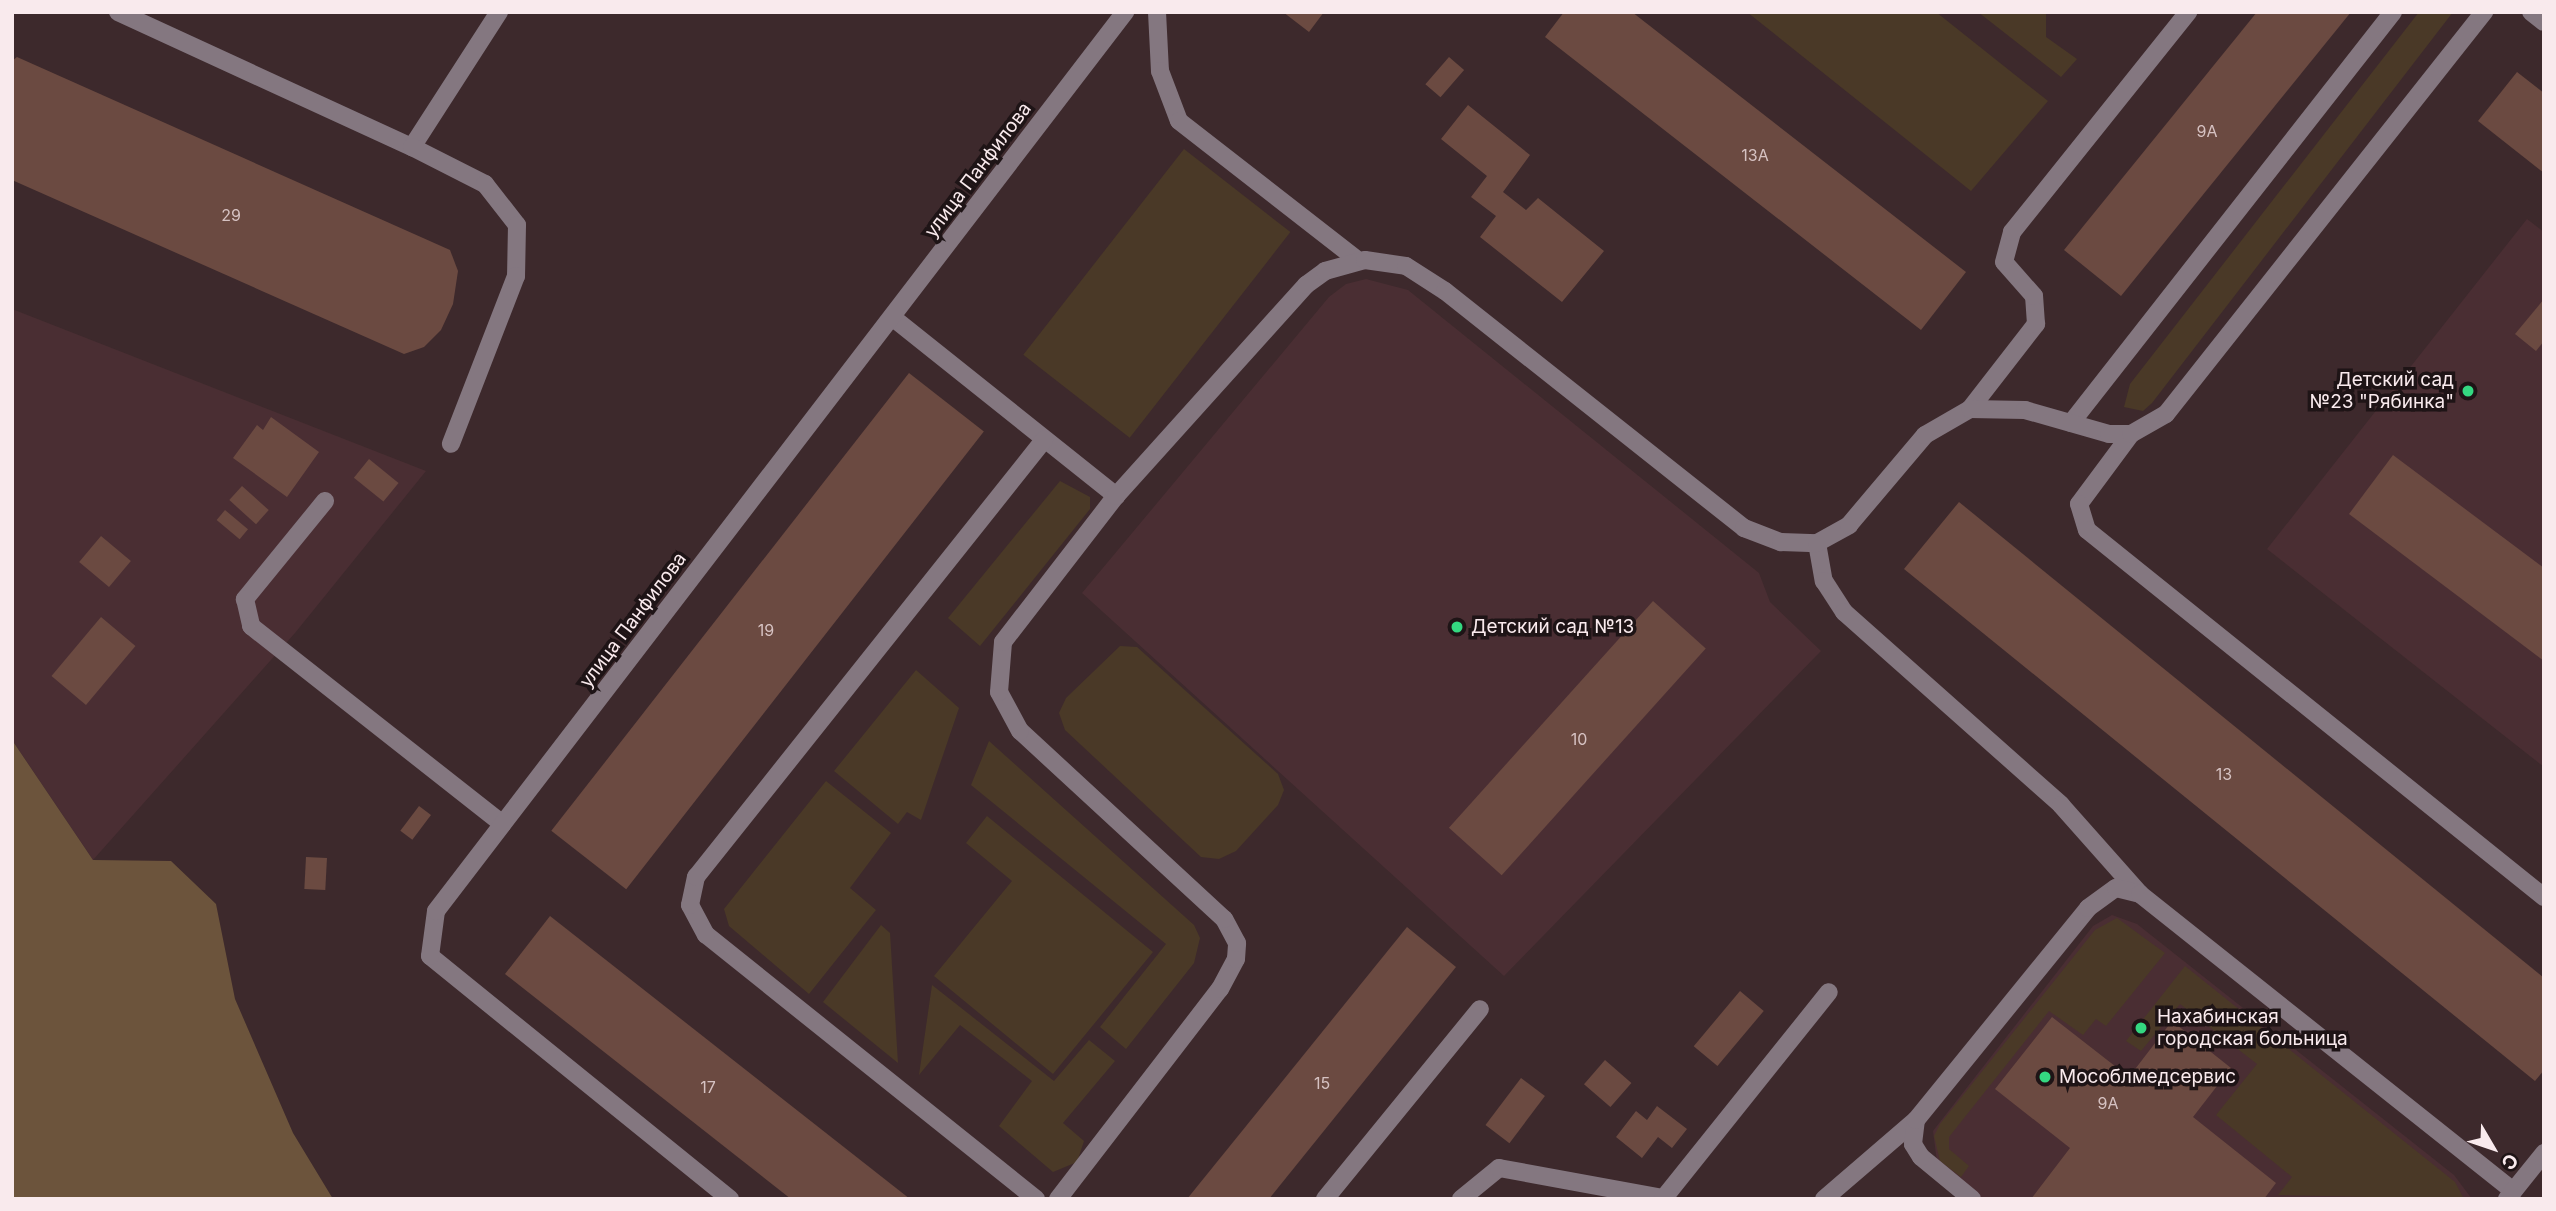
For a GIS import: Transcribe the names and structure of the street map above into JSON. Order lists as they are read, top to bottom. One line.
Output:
{"streets":{"street":["улица Панфилова"]},"places":["Детский сад №23 \"Рябинка\"","Детский сад №13","Нахабинская городская больница","Мособлмедсервис"],"house_numbers":["9А","13А","29","19","10","13","15","17","9А"],"north":"bottom right"}
